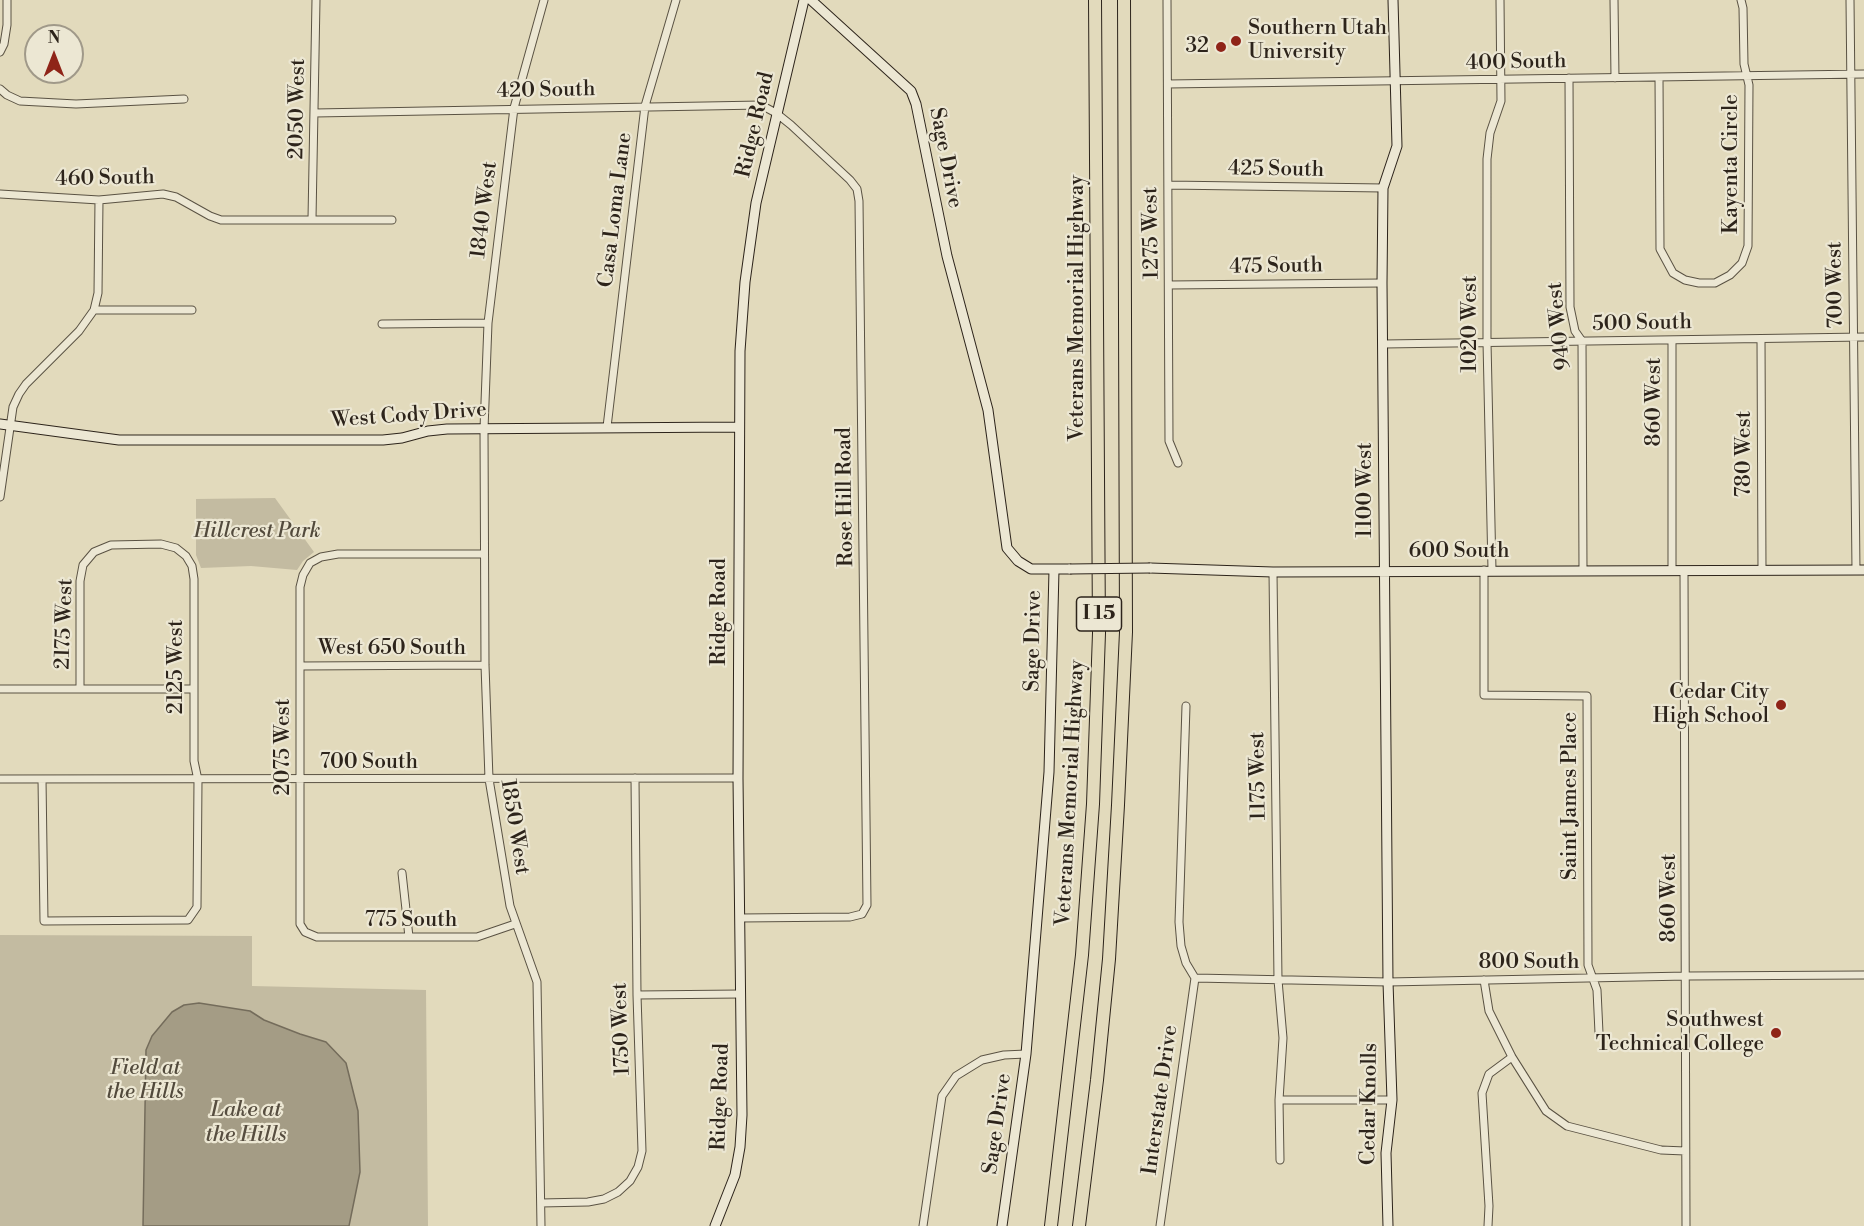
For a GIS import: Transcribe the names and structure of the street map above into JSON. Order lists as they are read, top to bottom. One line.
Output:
{"streets":{"highway":["Veterans Memorial Highway","I 15"],"street":["400 South","420 South","2050 West","Ridge Road","Sage Drive","Kayenta Circle","425 South","460 South","1840 West","Casa Loma Lane","1275 West","475 South","700 West","1020 West","500 South","940 West","860 West","West Cody Drive","780 West","1100 West","Rose Hill Road","600 South","2175 West","West 650 South","2125 West","2075 West","700 South","1175 West","Saint James Place","1850 West","775 South","800 South","1750 West","Interstate Drive","Cedar Knolls"]},"crossings":[["400 South","Kayenta Circle"],["400 South","1275 West"],["400 South","700 West"],["400 South","1020 West"],["400 South","940 West"],["400 South","1100 West"],["420 South","2050 West"],["420 South","Ridge Road"],["420 South","1840 West"],["420 South","Casa Loma Lane"],["420 South","Rose Hill Road"],["2050 West","460 South"],["Ridge Road","West Cody Drive"],["Ridge Road","Rose Hill Road"],["Ridge Road","700 South"],["Sage Drive","600 South"],["425 South","1275 West"],["425 South","1100 West"],["1840 West","West Cody Drive"],["1840 West","1850 West"],["Casa Loma Lane","West Cody Drive"],["1275 West","475 South"],["475 South","1100 West"],["700 West","500 South"],["700 West","600 South"],["1020 West","500 South"],["1020 West","600 South"],["1020 West","Saint James Place"],["500 South","940 West"],["500 South","860 West"],["500 South","780 West"],["500 South","1100 West"],["940 West","600 South"],["860 West","600 South"],["860 West","800 South"],["West Cody Drive","1850 West"],["780 West","600 South"],["1100 West","600 South"],["1100 West","800 South"],["1100 West","Cedar Knolls"],["600 South","1175 West"],["600 South","Saint James Place"],["2175 West","2125 West"],["West 650 South","2075 West"],["West 650 South","1850 West"],["2125 West","700 South"],["2075 West","700 South"],["2075 West","1850 West"],["2075 West","775 South"],["700 South","1850 West"],["700 South","1750 West"],["1175 West","800 South"],["Saint James Place","800 South"],["1850 West","775 South"],["1850 West","1750 West"],["800 South","Interstate Drive"],["800 South","Cedar Knolls"]],"water":["Lake at the Hills"],"parks":["Hillcrest Park","Field at the Hills"],"places":["Southern Utah University","32","Cedar City High School","Southwest Technical College"],"north":"top"}
